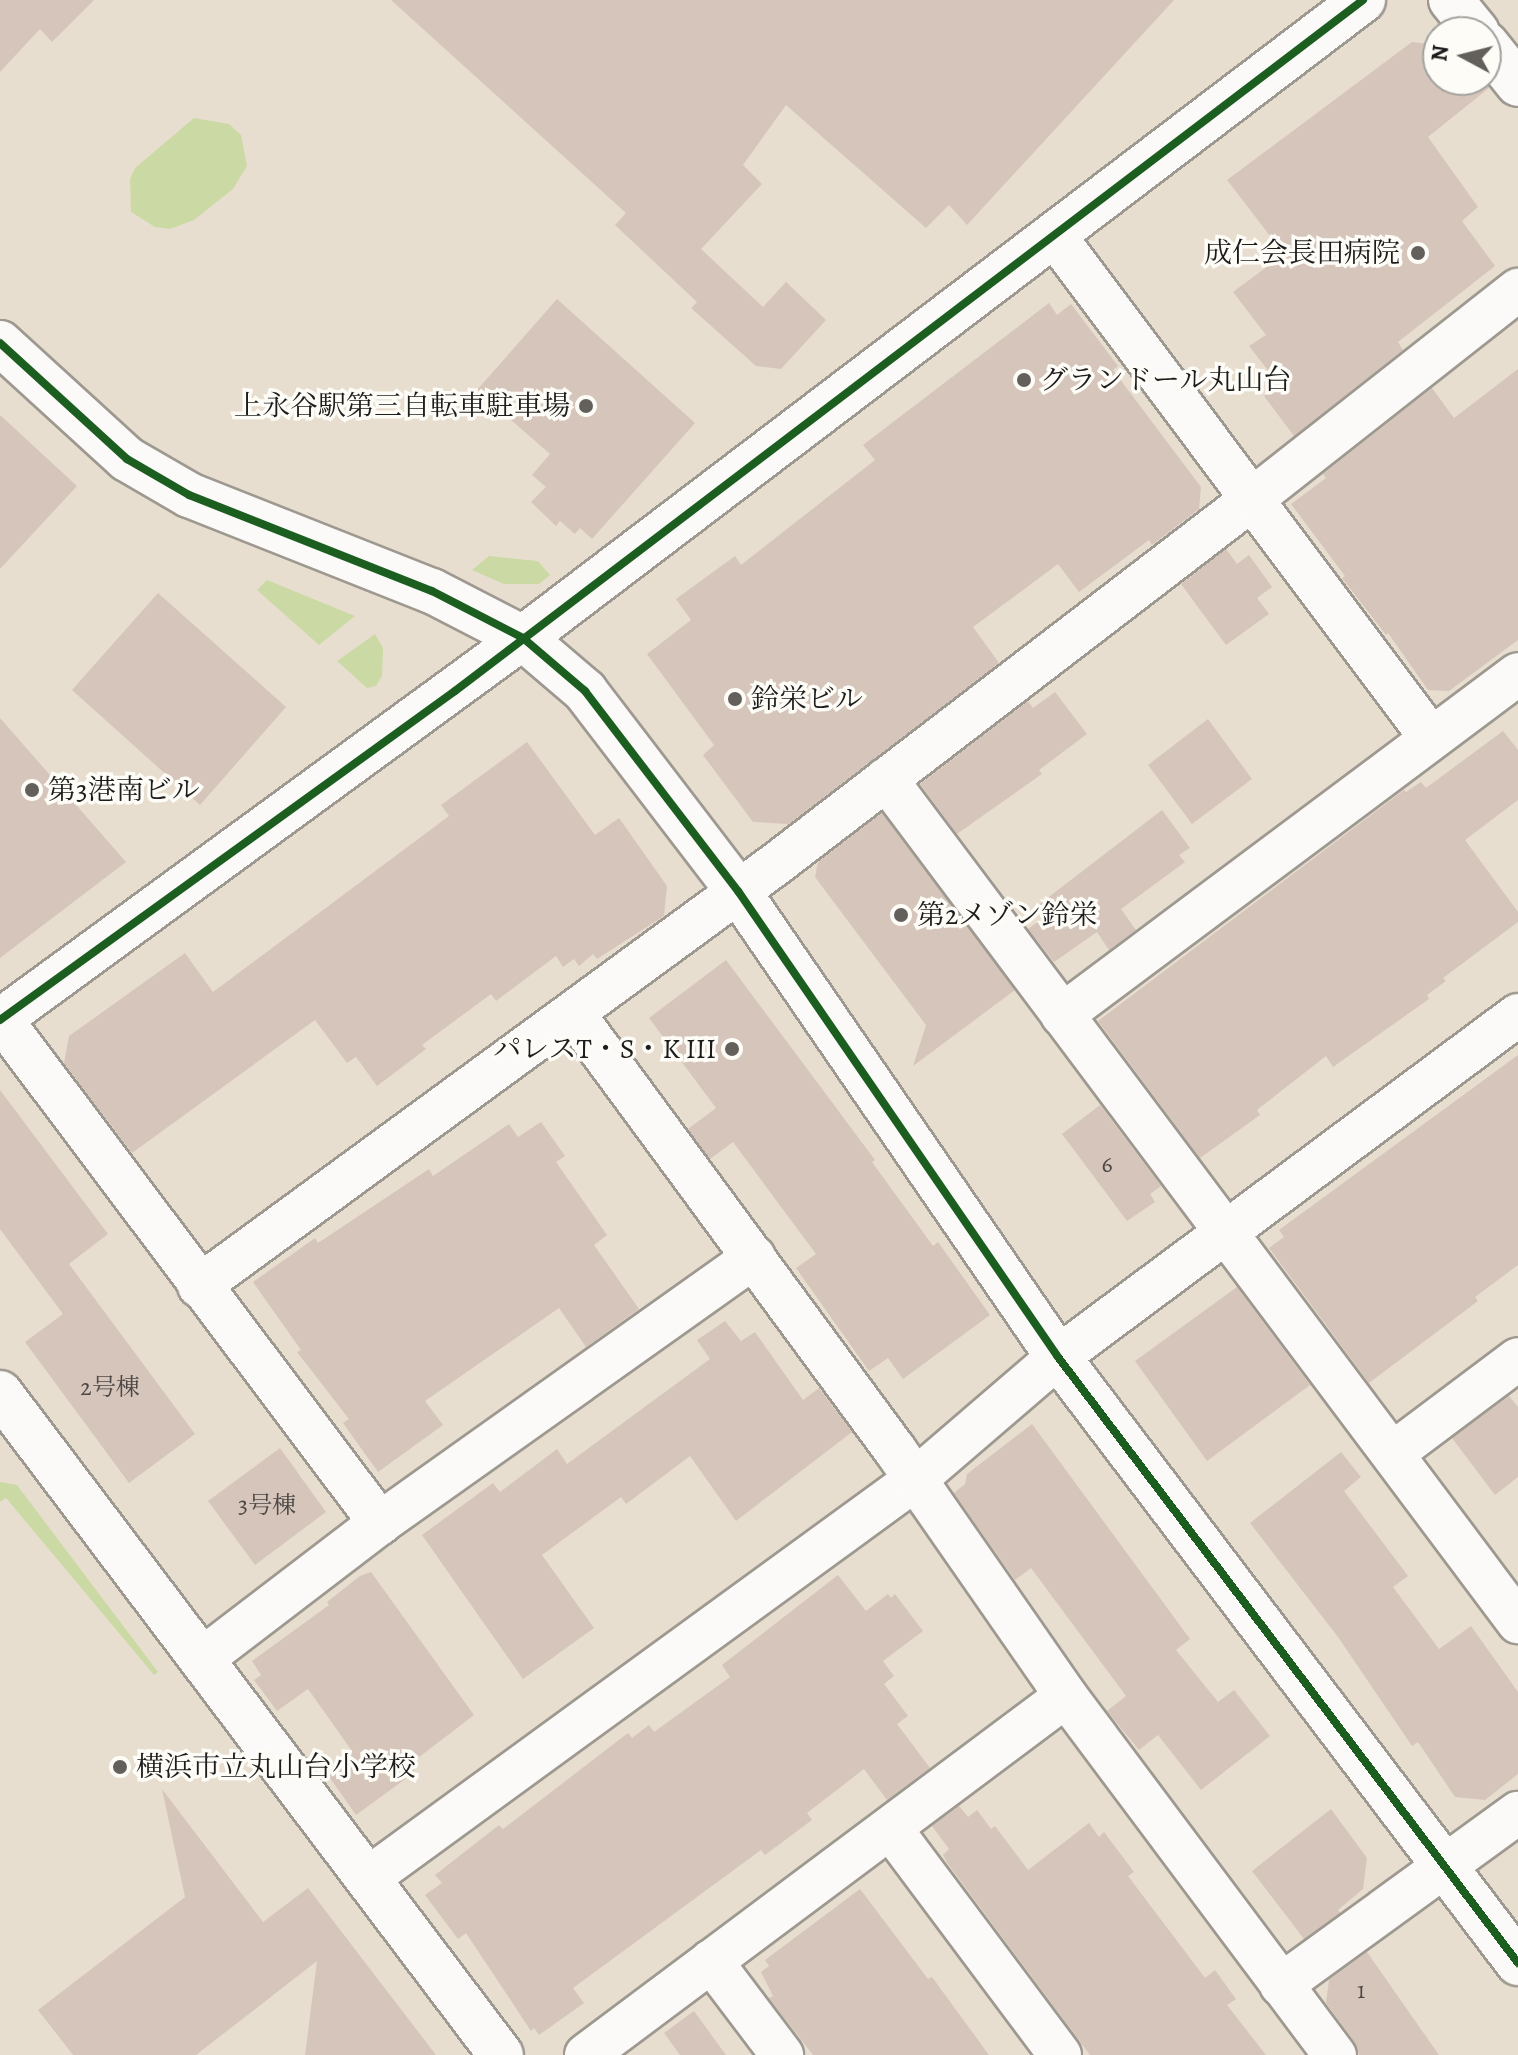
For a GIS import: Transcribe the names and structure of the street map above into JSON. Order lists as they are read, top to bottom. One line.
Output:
{"places":["成仁会長田病院","グランドール丸山台","上永谷駅第三自転車駐車場","鈴栄ビル","第3港南ビル","第2メゾン鈴栄","パレスT・S・K III","横浜市立丸山台小学校"],"house_numbers":["6","2号棟","3号棟","1"],"north":"left"}
